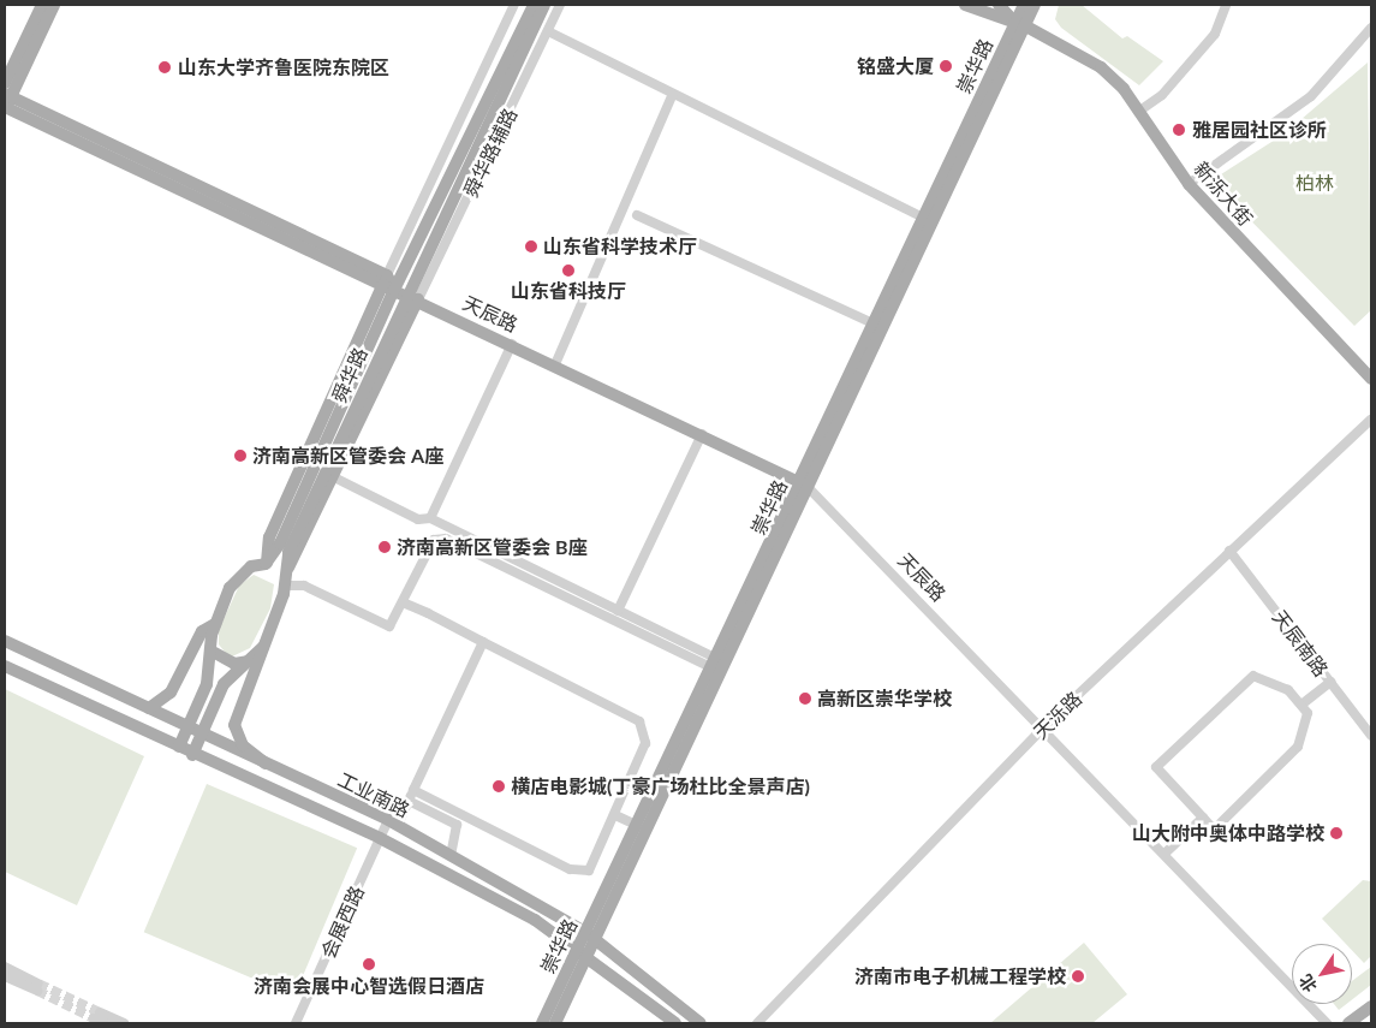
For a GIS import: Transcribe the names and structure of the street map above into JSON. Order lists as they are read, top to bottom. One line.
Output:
{"streets":{"main road":["崇华路","新泺大街","天辰路","舜华路","工业南路"],"street":["舜华路辅路","天辰南路","天泺路","会展西路"]},"crossings":[["崇华路","新泺大街"],["崇华路","天辰路"],["崇华路","工业南路"],["舜华路辅路","天辰路"],["舜华路辅路","舜华路"],["天辰路","舜华路"],["天辰路","天泺路"],["舜华路","工业南路"],["天辰南路","天泺路"],["工业南路","会展西路"]],"parks":["柏林"],"places":["铭盛大厦","山东大学齐鲁医院东院区","雅居园社区诊所","山东省科学技术厅","山东省科技厅","济南高新区管委会 A座","济南高新区管委会 B座","高新区崇华学校","横店电影城(丁豪广场杜比全景声店)","山大附中奥体中路学校","济南会展中心智选假日酒店","济南市电子机械工程学校"],"north":"bottom left"}
